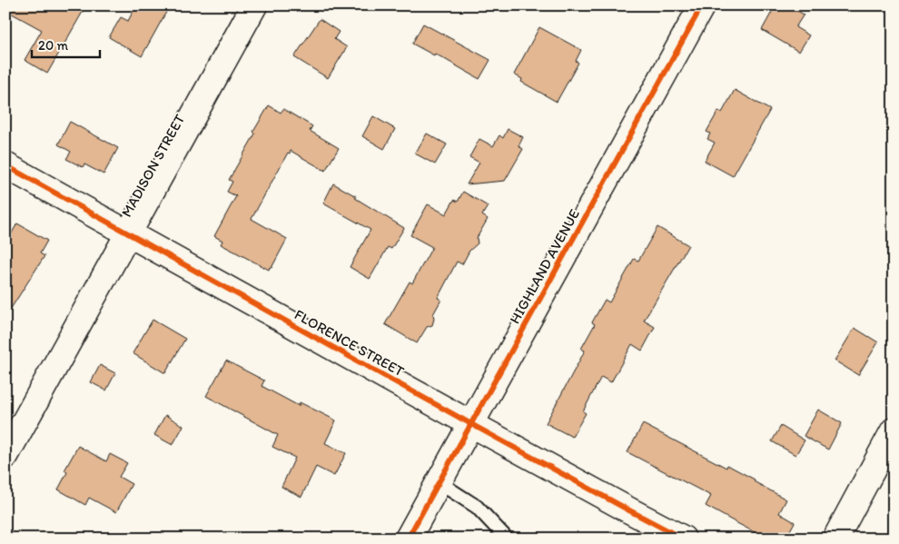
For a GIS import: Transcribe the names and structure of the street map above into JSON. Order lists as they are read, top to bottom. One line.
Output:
{"streets":{"street":["MADISON STREET","HIGHLAND AVENUE","FLORENCE STREET"]},"crossings":[["MADISON STREET","FLORENCE STREET"],["HIGHLAND AVENUE","FLORENCE STREET"]],"scale_bar":"20 m"}
